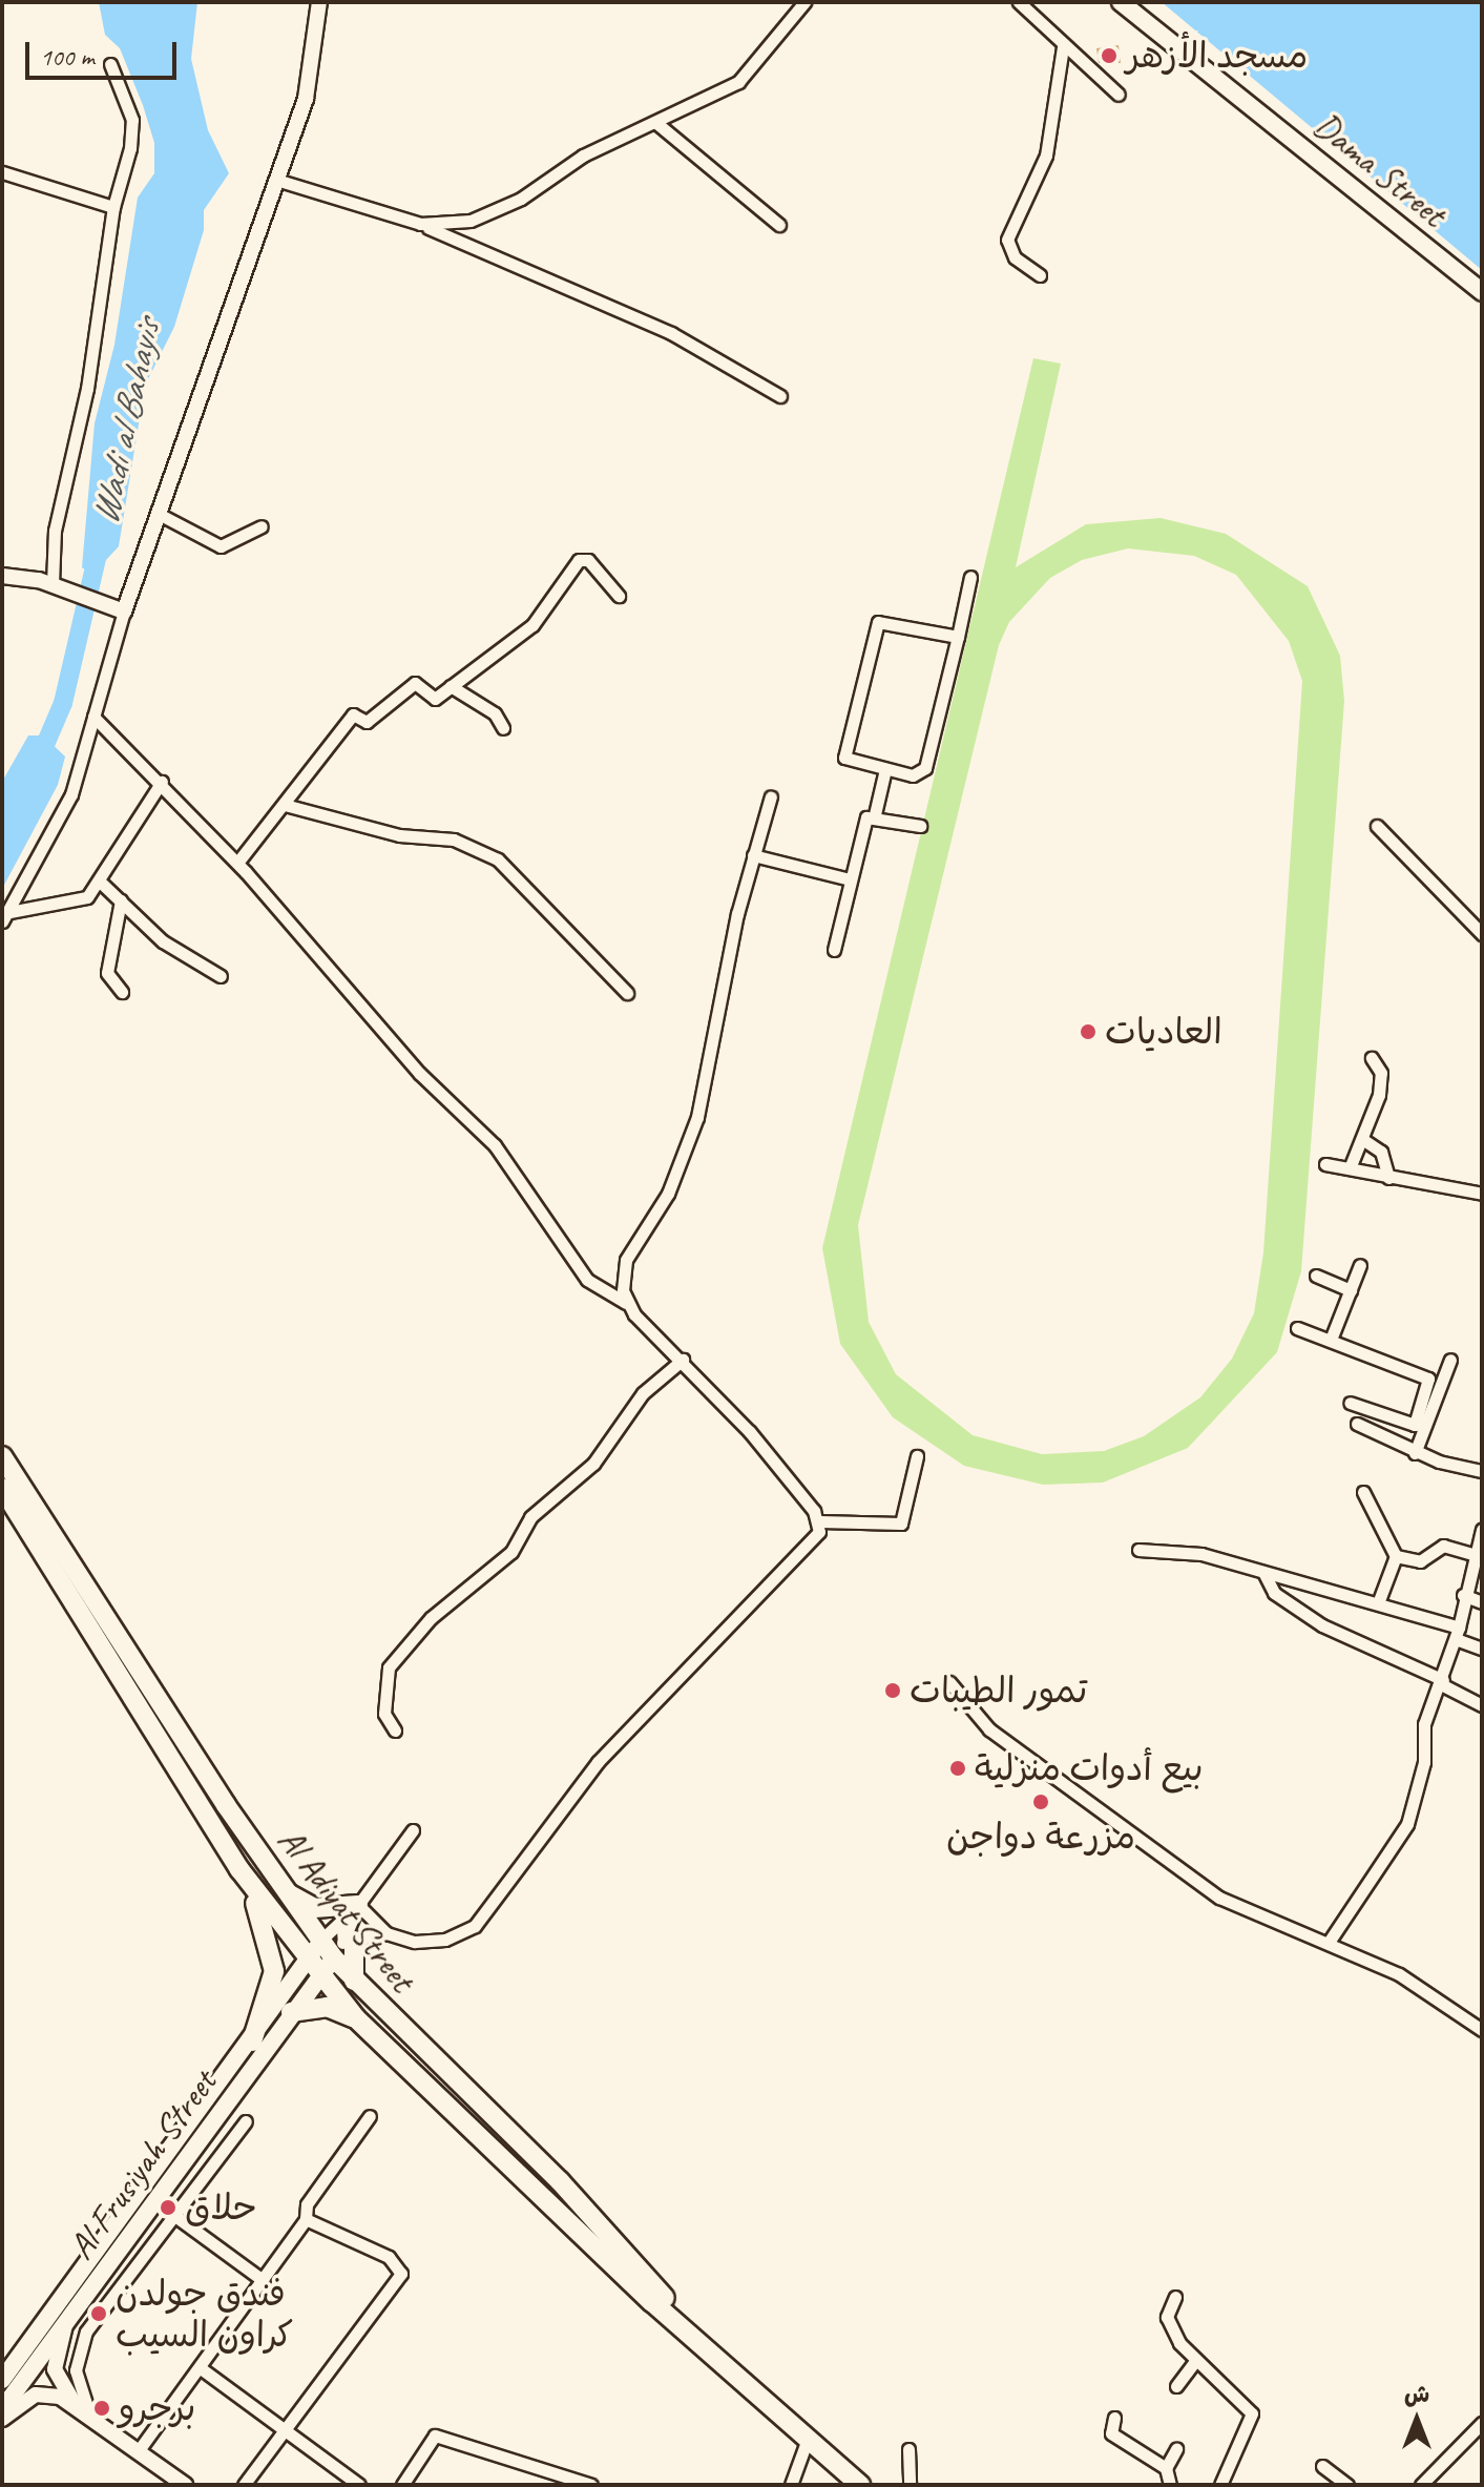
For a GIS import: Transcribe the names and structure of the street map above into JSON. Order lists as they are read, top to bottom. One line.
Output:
{"streets":{"main road":["Dama Street","Al Adiyat Street","Al Frusiyah Street"]},"crossings":[["Al Adiyat Street","Al Frusiyah Street"]],"water":["Wadi al Bahayis"],"places":["مسجد الأزهر","العاديات","تمور الطيبات","بيع أدوات منزلية","مزرعة دواجن","حلاق","فندق جولدن كراون السيب","برجرو"],"scale_bar":"100 m","north":"top"}
